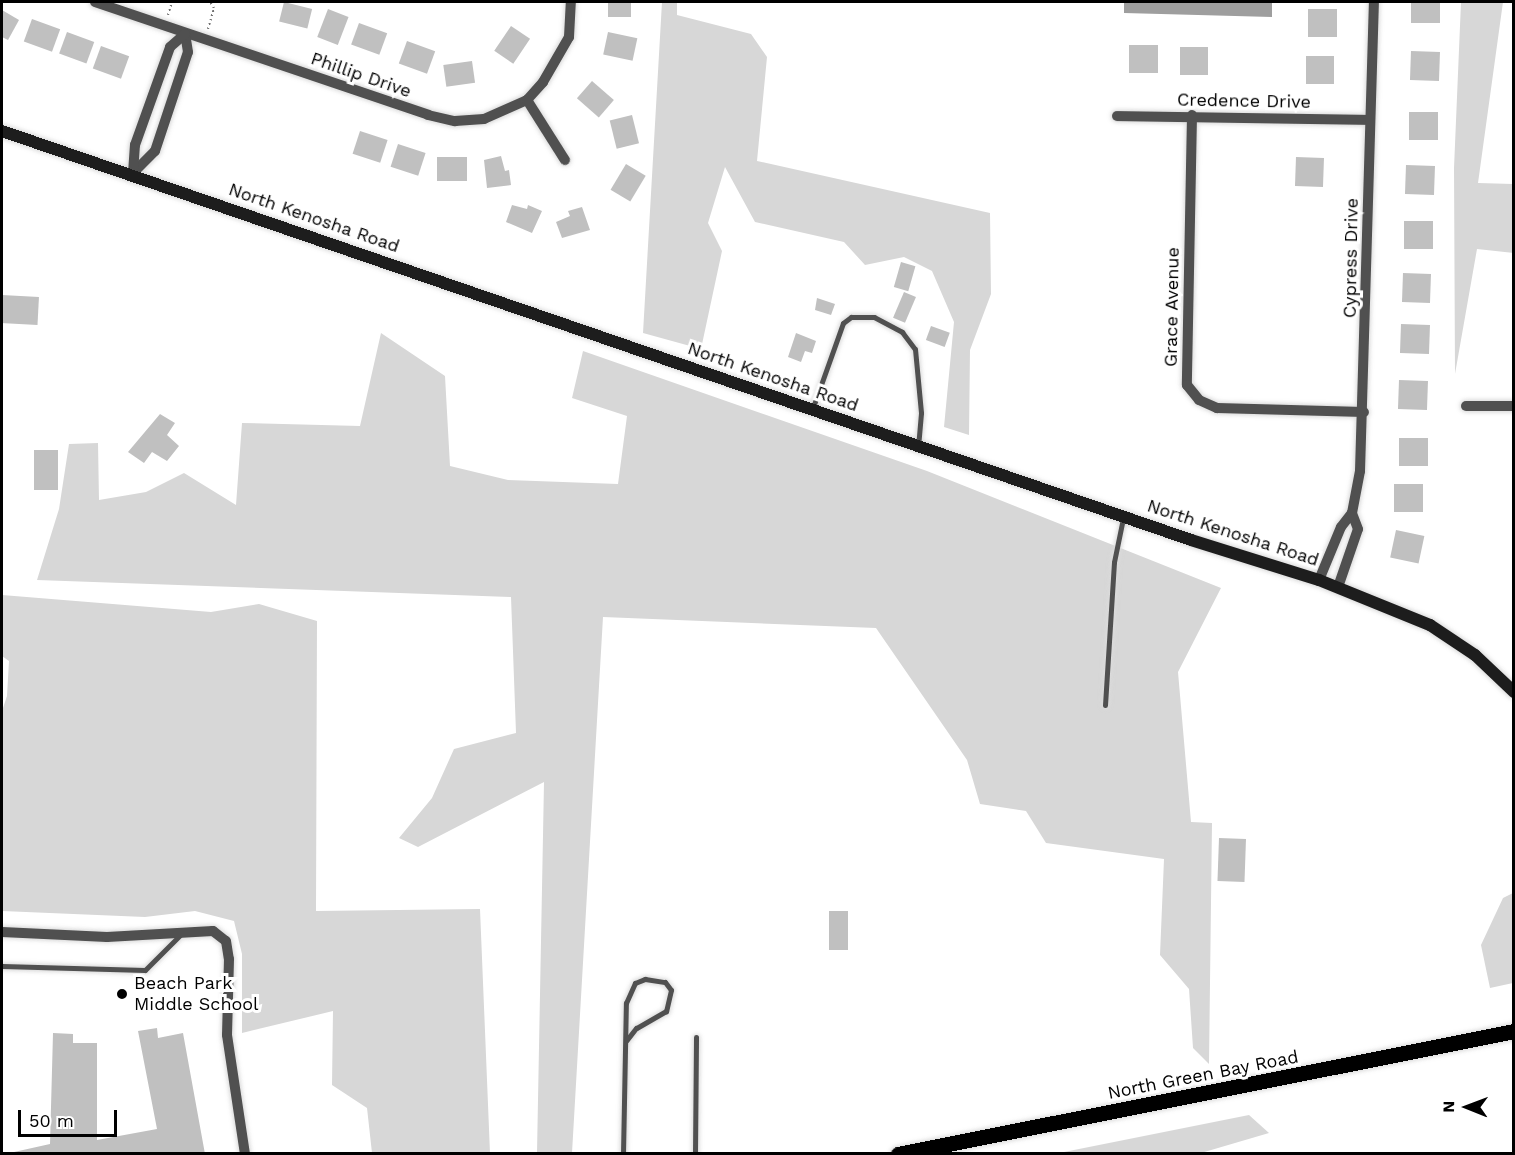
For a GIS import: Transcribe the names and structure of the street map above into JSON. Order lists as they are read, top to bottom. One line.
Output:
{"streets":{"main road":["North Green Bay Road"],"street":["Phillip Drive","Credence Drive","North Kenosha Road","Cypress Drive","Grace Avenue"]},"crossings":[["Credence Drive","Cypress Drive"],["Credence Drive","Grace Avenue"],["North Kenosha Road","Cypress Drive"],["Cypress Drive","Grace Avenue"]],"places":["Beach Park Middle School"],"scale_bar":"50 m","north":"left"}
